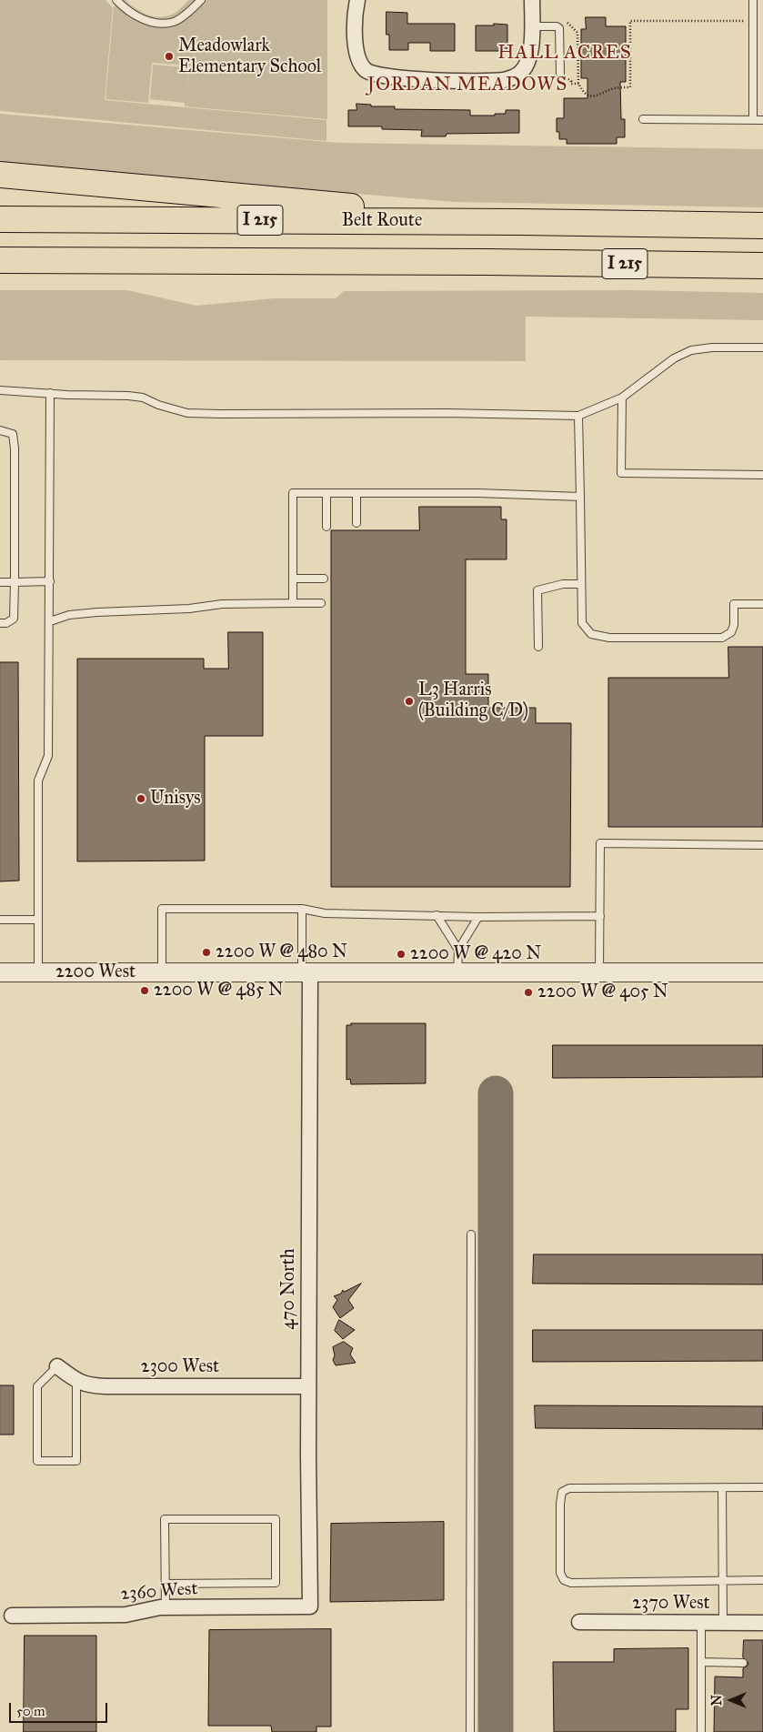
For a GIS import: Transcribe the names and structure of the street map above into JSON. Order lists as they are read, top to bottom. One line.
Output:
{"streets":{"highway":["I 215","Belt Route"],"street":["2200 West","470 North","2300 West","2360 West","2370 West"]},"crossings":[["2200 West","470 North"],["470 North","2300 West"],["470 North","2360 West"]],"districts":["HALL ACRES","JORDAN MEADOWS"],"places":["Meadowlark Elementary School","L3 Harris (Building C/D)","Unisys","2200 W @ 480 N","2200 W @ 420 N","2200 W @ 485 N","2200 W @ 405 N"],"scale_bar":"50 m","north":"left"}
